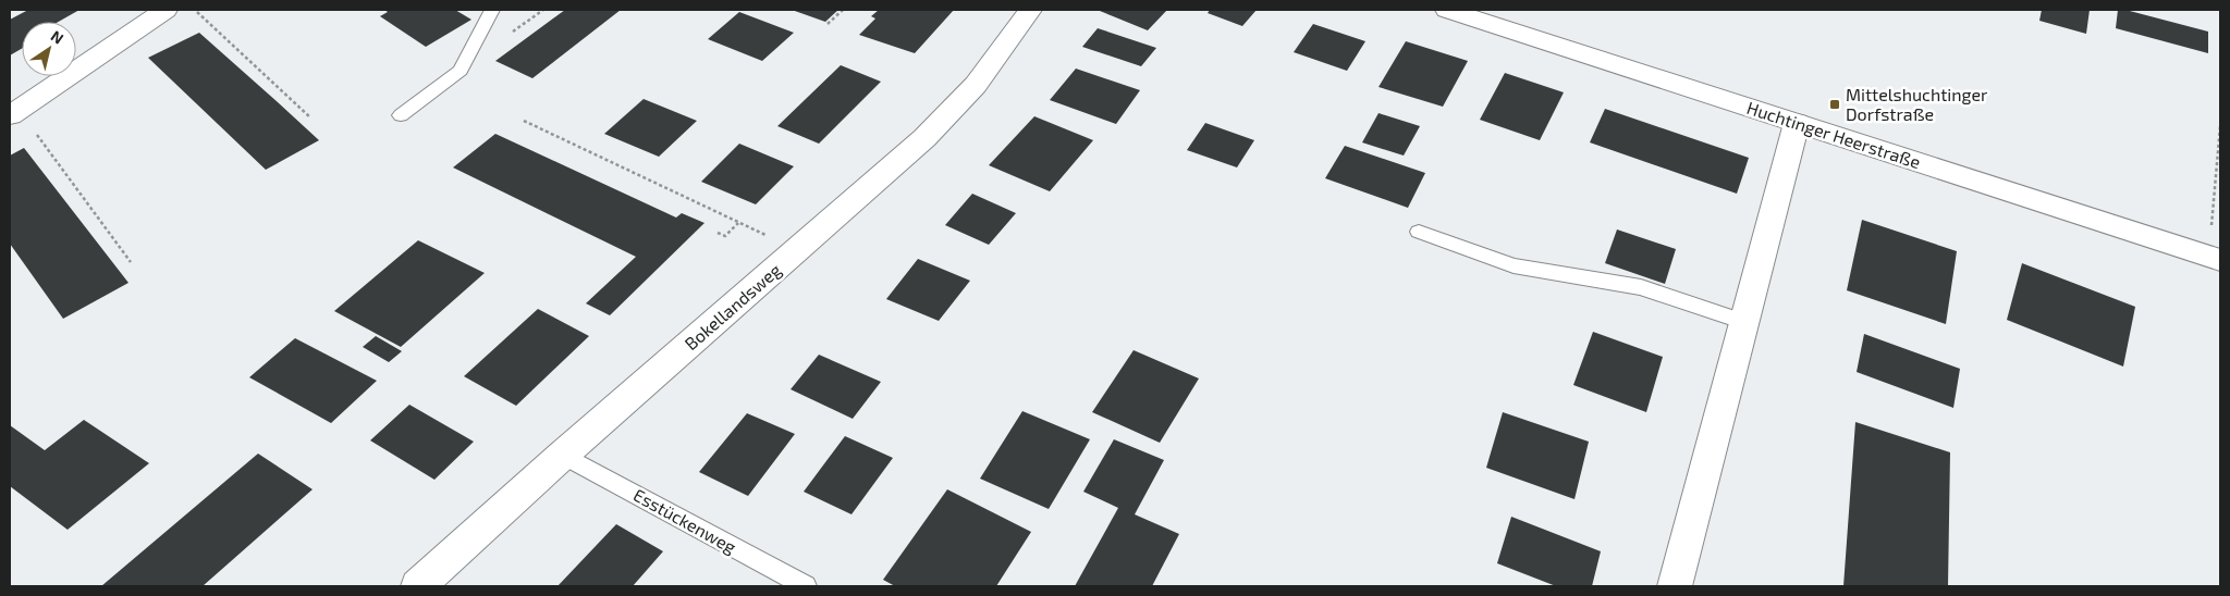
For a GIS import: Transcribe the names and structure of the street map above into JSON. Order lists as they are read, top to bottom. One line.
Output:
{"streets":{"street":["Huchtinger Heerstraße","Bokellandsweg"],"lane":["Esstückenweg"]},"crossings":[["Bokellandsweg","Esstückenweg"]],"places":{"transit":["Mittelshuchtinger Dorfstraße"]},"north":"top right"}
